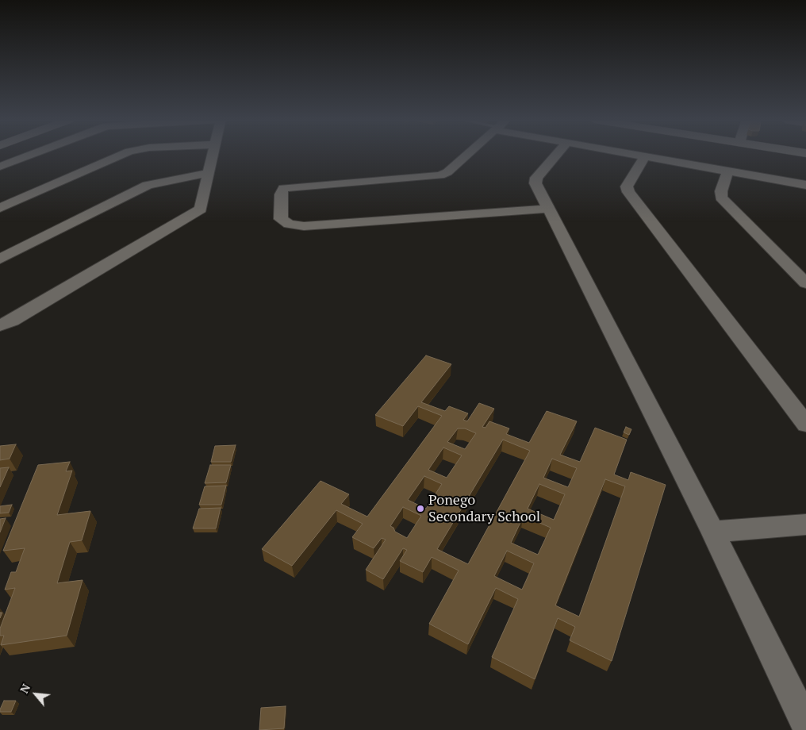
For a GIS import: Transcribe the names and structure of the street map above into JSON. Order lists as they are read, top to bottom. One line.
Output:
{"places":["Ponego Secondary School"],"north":"top left"}
